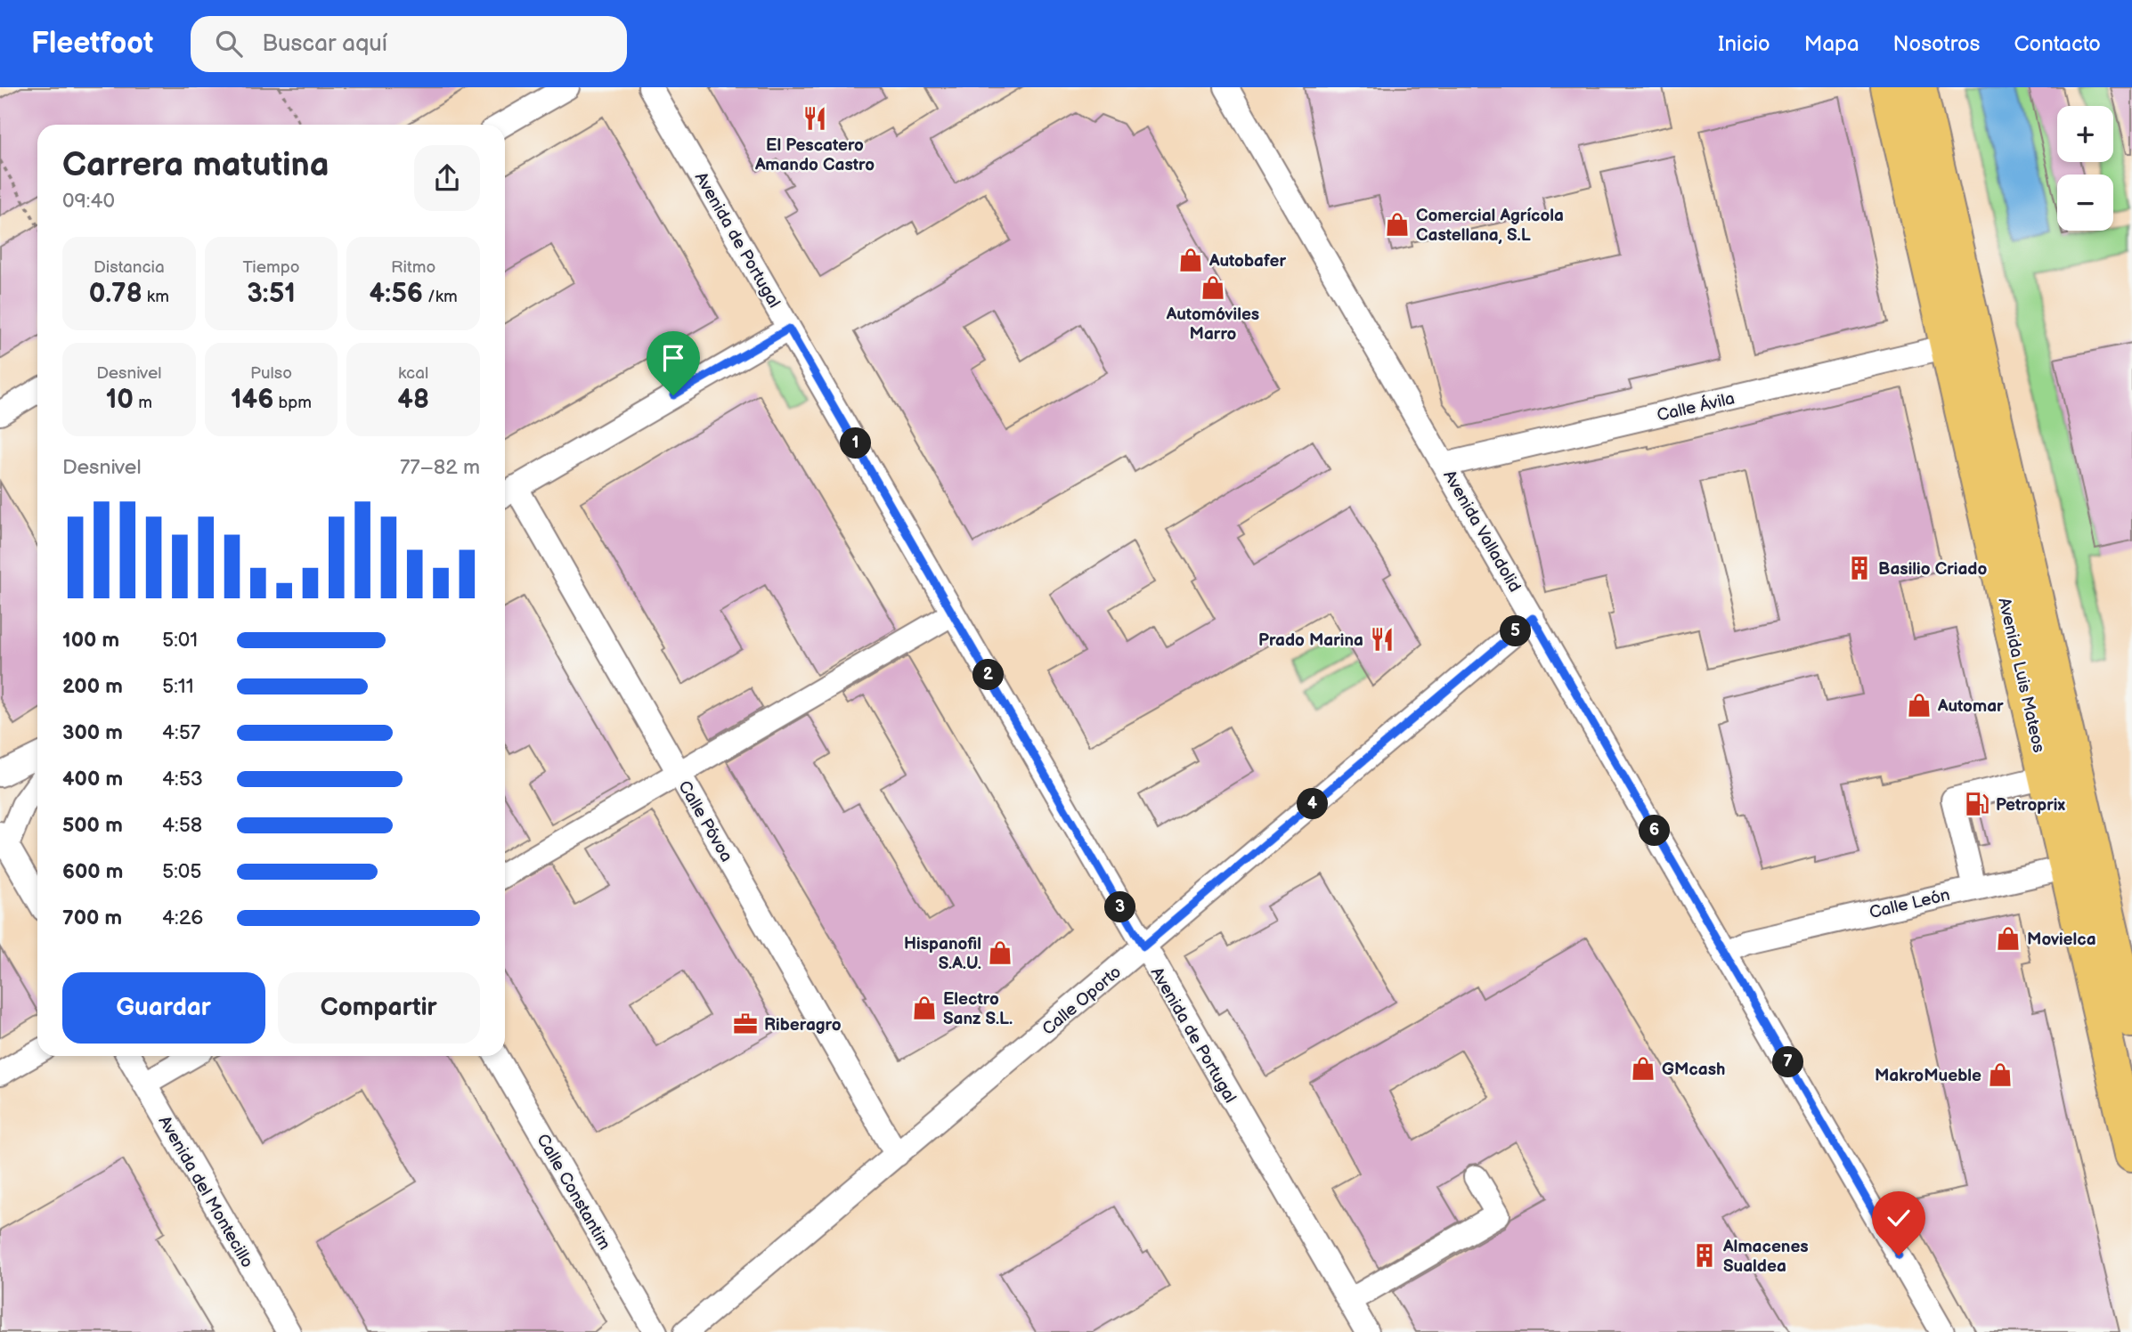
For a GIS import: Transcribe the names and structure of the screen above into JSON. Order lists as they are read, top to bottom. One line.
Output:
{"streets":{"highway":["Avenida Luis Mateos"],"street":["Avenida de Portugal","Calle Ávila","Avenida Valladolid","Calle Póvoa","Calle León","Calle Oporto","Avenida del Montecillo","Calle Constantim"]},"crossings":[["Avenida de Portugal","Calle Oporto"],["Calle Ávila","Avenida Valladolid"],["Calle Ávila","Avenida Luis Mateos"],["Avenida Valladolid","Calle León"],["Avenida Valladolid","Calle Oporto"],["Avenida Luis Mateos","Calle León"],["Calle Póvoa","Calle Oporto"]],"places":{"restaurant":["El Pescatero Amando Castro","Prado Marina"],"shop":["Comercial Agrícola Castellana, S.L","Autobafer","Automóviles Marro","Automar","Movielca","Hispanofil S.A.U.","Electro Sanz S.L.","GMcash","MakroMueble"],"building":["Basilio Criado","Almacenes Sualdea"],"fuel station":["Petroprix"],"office":["Riberagro"]},"page":{"header":"Fleetfoot","search":"Buscar aquí","nav":["Inicio","Mapa","Nosotros","Contacto"],"map_buttons":["+","−"],"heading":["Carrera matutina","09:40"],"stats":[["Distancia","0.78 km"],["Tiempo","3:51"],["Ritmo","4:56 /km"],["Desnivel","10 m"],["Pulso","146 bpm"],["kcal","48"]],"pins":["1","5","2","4","6","3","7"],"chart":["Desnivel","77–82 m"],"list":[{"name":"100 m","note":"5:01"},{"name":"200 m","note":"5:11"},{"name":"300 m","note":"4:57"},{"name":"400 m","note":"4:53"},{"name":"500 m","note":"4:58"},{"name":"600 m","note":"5:05"},{"name":"700 m","note":"4:26"}],"buttons":["Guardar","Compartir"]}}
